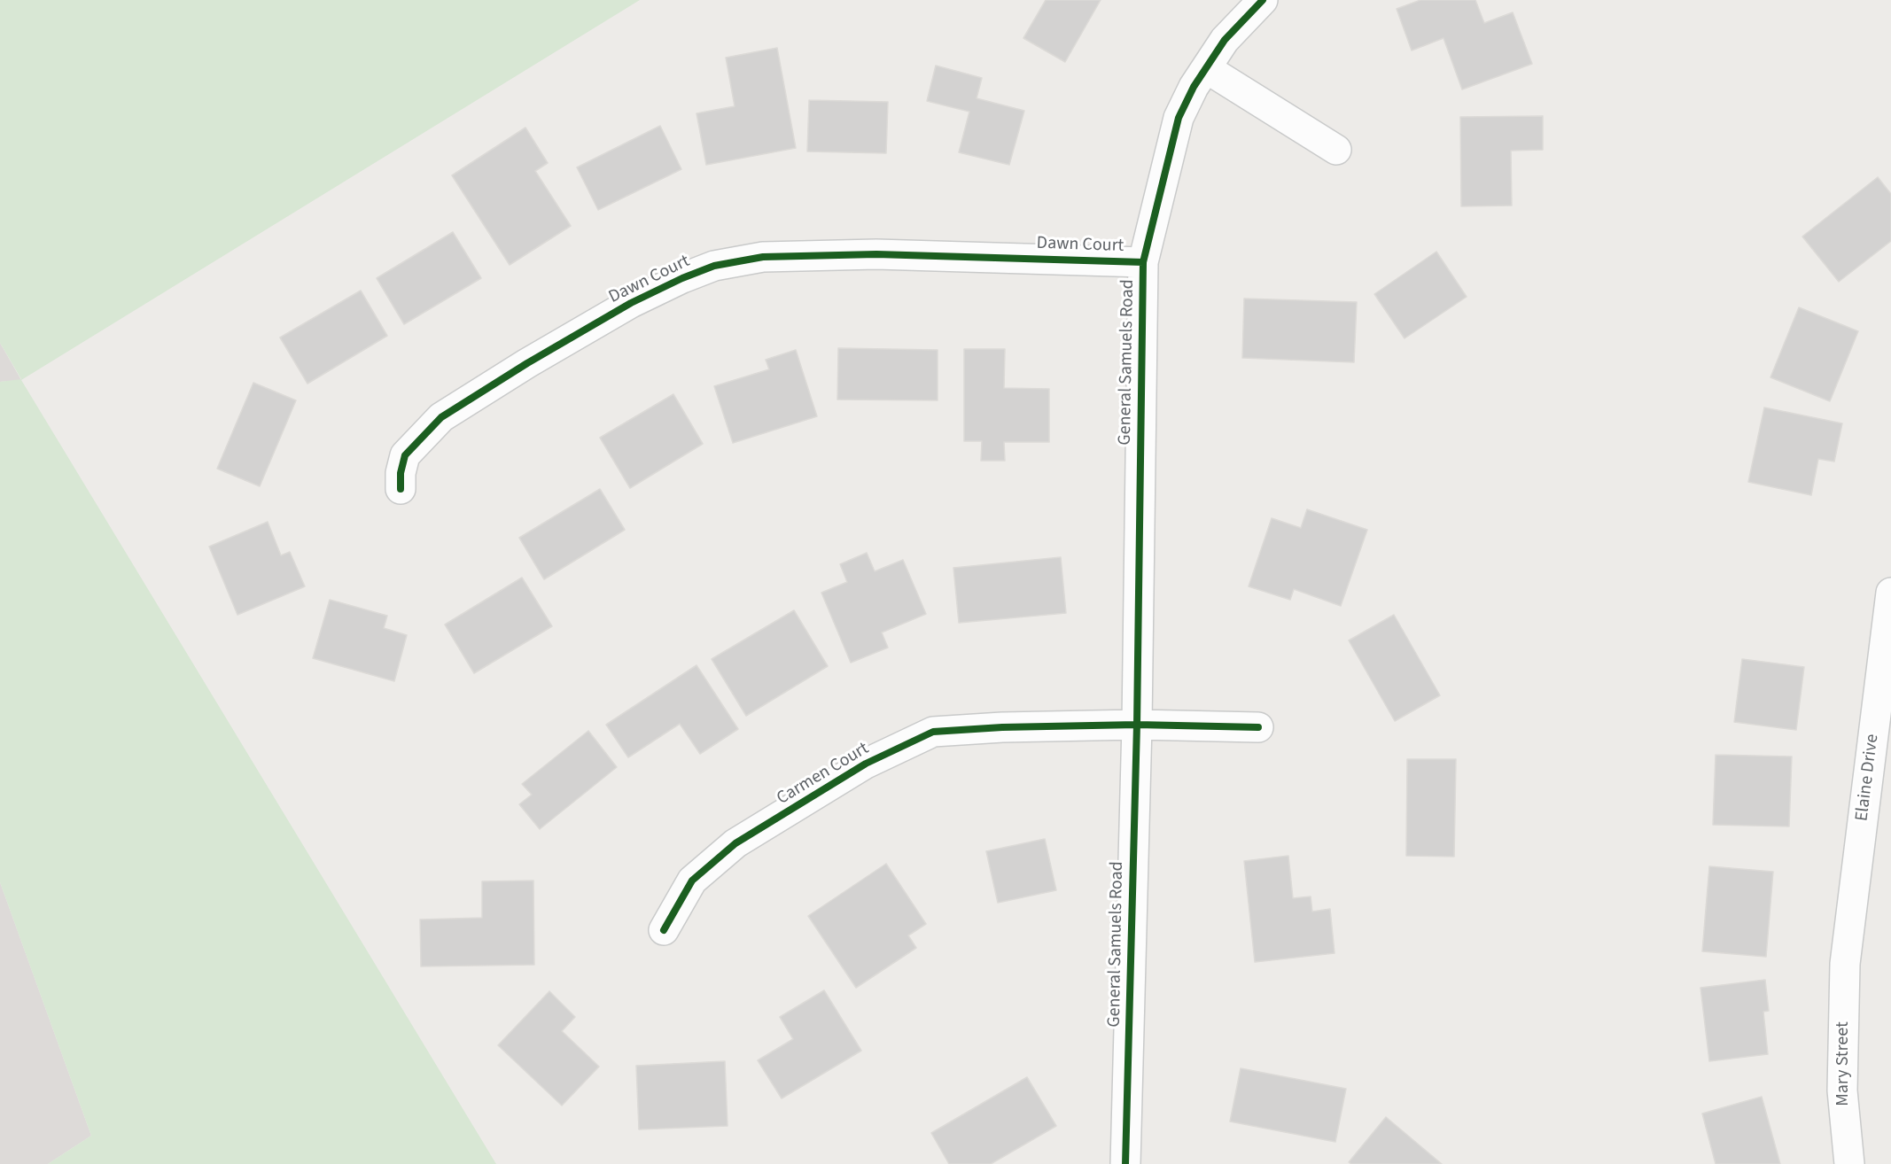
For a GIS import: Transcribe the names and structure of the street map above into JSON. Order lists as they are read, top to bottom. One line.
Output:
{"streets":{"street":["Dawn Court","General Samuels Road","Carmen Court","Elaine Drive","Mary Street"]},"crossings":[["Dawn Court","General Samuels Road"],["General Samuels Road","Carmen Court"],["Elaine Drive","Mary Street"]]}
